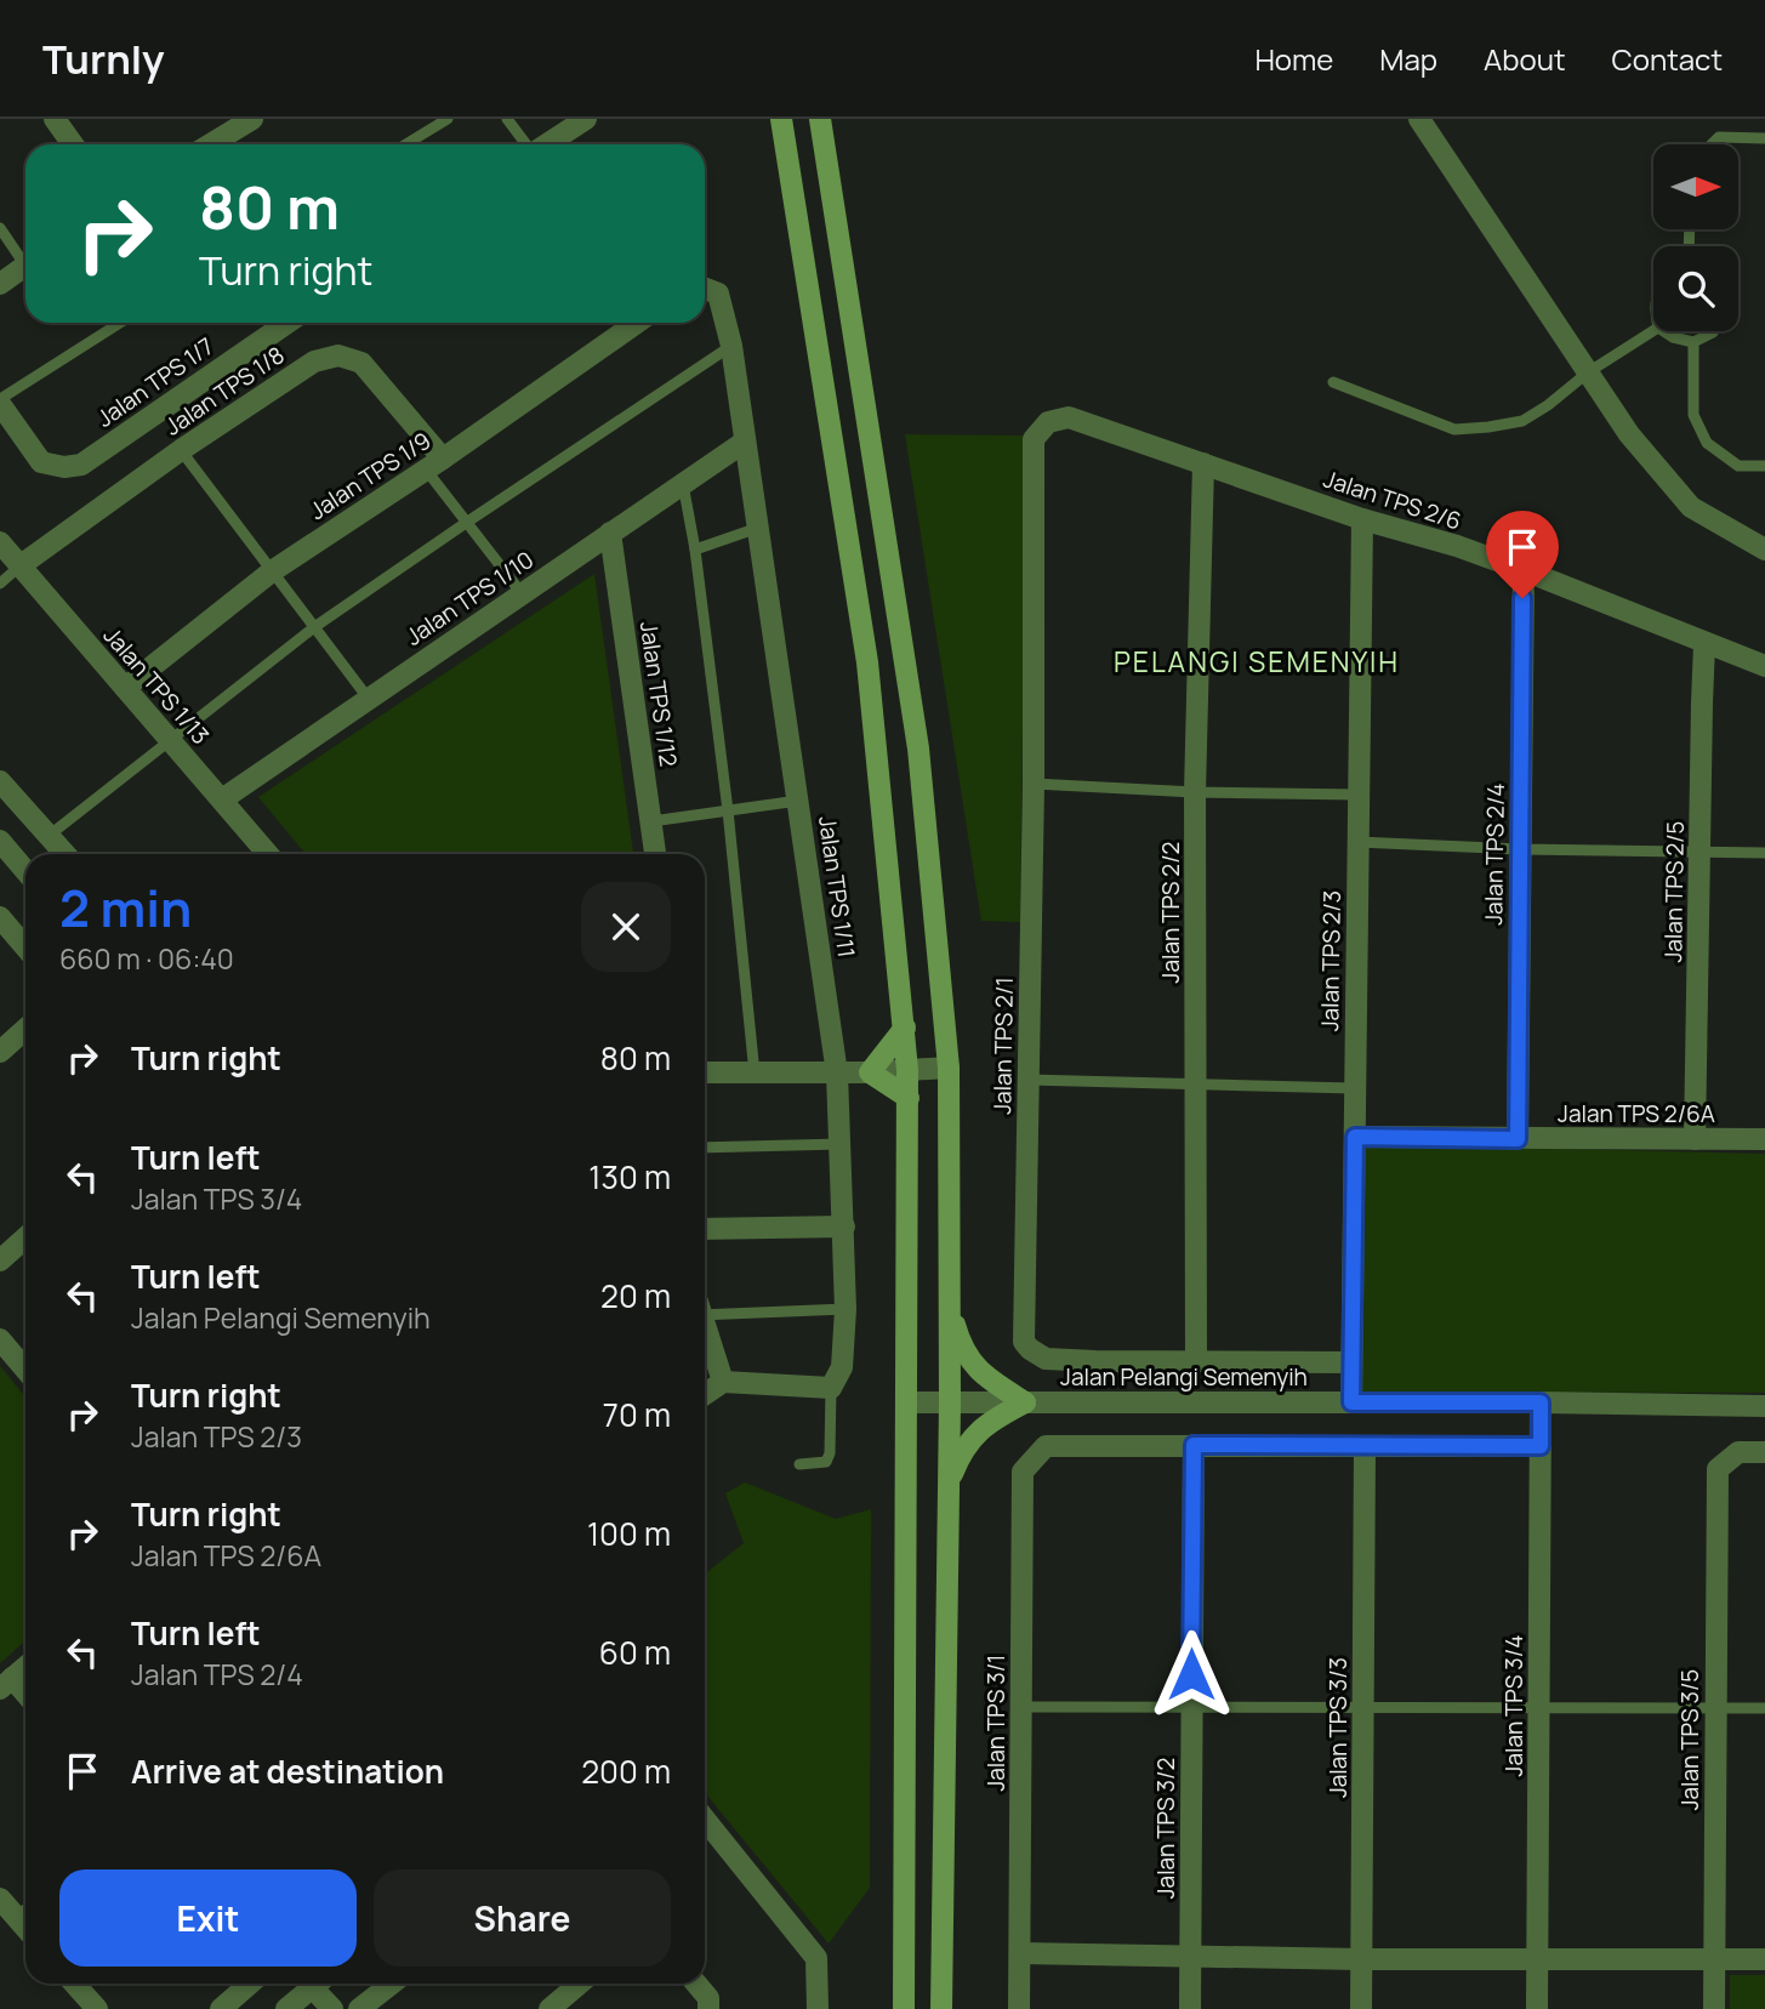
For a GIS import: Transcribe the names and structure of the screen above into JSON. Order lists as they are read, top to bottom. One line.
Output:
{"streets":{"street":["Jalan TPS 1/7","Jalan TPS 1/8","Jalan TPS 1/9","Jalan TPS 2/6","Jalan TPS 1/10","Jalan TPS 1/13","Jalan TPS 1/12","Jalan TPS 2/4","Jalan TPS 1/11","Jalan TPS 2/5","Jalan TPS 2/2","Jalan TPS 2/3","Jalan TPS 2/1","Jalan TPS 2/6A","Jalan Pelangi Semenyih","Jalan TPS 3/4","Jalan TPS 3/1","Jalan TPS 3/3","Jalan TPS 3/5","Jalan TPS 3/2"]},"crossings":[["Jalan TPS 1/8","Jalan TPS 1/9"],["Jalan TPS 1/8","Jalan TPS 1/13"],["Jalan TPS 1/9","Jalan TPS 1/13"],["Jalan TPS 2/6","Jalan TPS 2/4"],["Jalan TPS 2/6","Jalan TPS 2/5"],["Jalan TPS 2/6","Jalan TPS 2/2"],["Jalan TPS 2/6","Jalan TPS 2/3"],["Jalan TPS 2/6","Jalan TPS 2/1"],["Jalan TPS 1/10","Jalan TPS 1/13"],["Jalan TPS 1/10","Jalan TPS 1/12"],["Jalan TPS 1/10","Jalan TPS 1/11"],["Jalan TPS 2/4","Jalan TPS 2/6A"],["Jalan TPS 2/5","Jalan TPS 2/6A"],["Jalan TPS 2/2","Jalan TPS 2/1"],["Jalan TPS 2/3","Jalan TPS 2/1"],["Jalan TPS 2/3","Jalan TPS 2/6A"],["Jalan TPS 2/3","Jalan Pelangi Semenyih"],["Jalan Pelangi Semenyih","Jalan TPS 3/4"],["Jalan TPS 3/1","Jalan TPS 3/2"]],"districts":["PELANGI SEMENYIH"],"north":"right","page":{"header":"Turnly","nav":["Home","Map","About","Contact"],"turn":["80 m","Turn right"],"heading":["2 min","660 m · 06:40"],"list":[{"name":"Turn right","value":"80 m"},{"name":"Turn left","note":"Jalan TPS 3/4","value":"130 m"},{"name":"Turn left","note":"Jalan Pelangi Semenyih","value":"20 m"},{"name":"Turn right","note":"Jalan TPS 2/3","value":"70 m"},{"name":"Turn right","note":"Jalan TPS 2/6A","value":"100 m"},{"name":"Turn left","note":"Jalan TPS 2/4","value":"60 m"},{"name":"Arrive at destination","value":"200 m"}],"buttons":["Exit","Share"]}}
